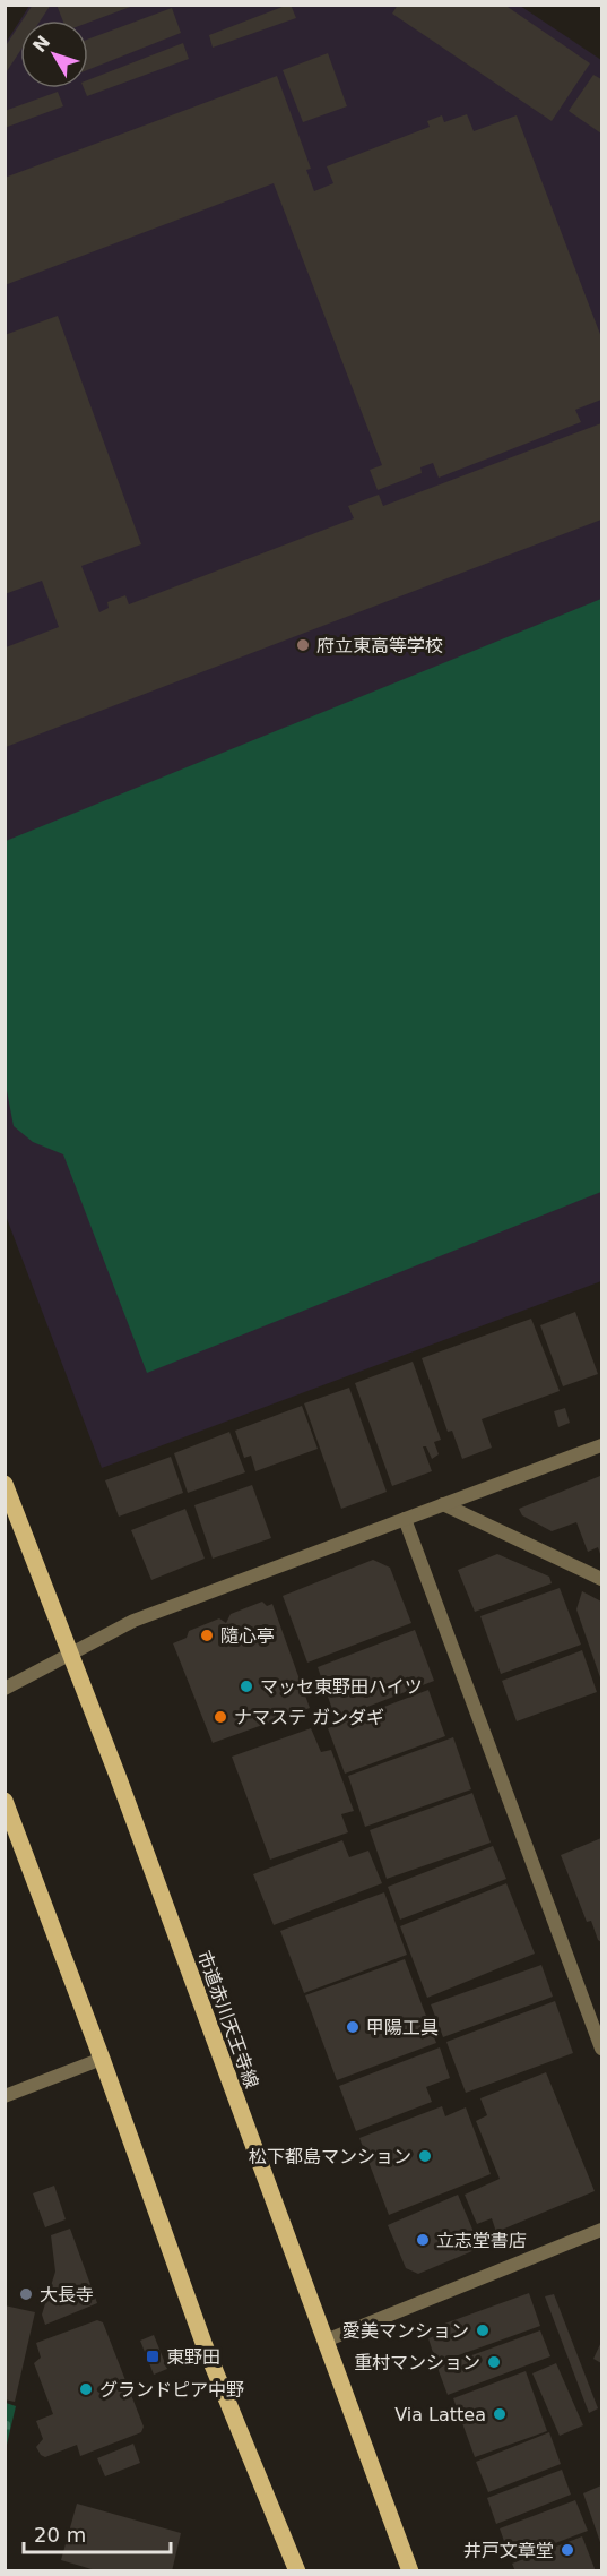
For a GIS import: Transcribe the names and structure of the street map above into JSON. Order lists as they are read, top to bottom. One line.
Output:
{"streets":{"main road":["市道赤川天王寺線"]},"places":{"other":["府立東高等学校","隨心亭","マッセ東野田ハイツ","ナマステ ガンダギ","甲陽工具","松下都島マンション","立志堂書店","大長寺","愛美マンション","重村マンション","グランドピア中野","Via Lattea","井戸文章堂"],"transit":["東野田"]},"scale_bar":"20 m","north":"top left"}
